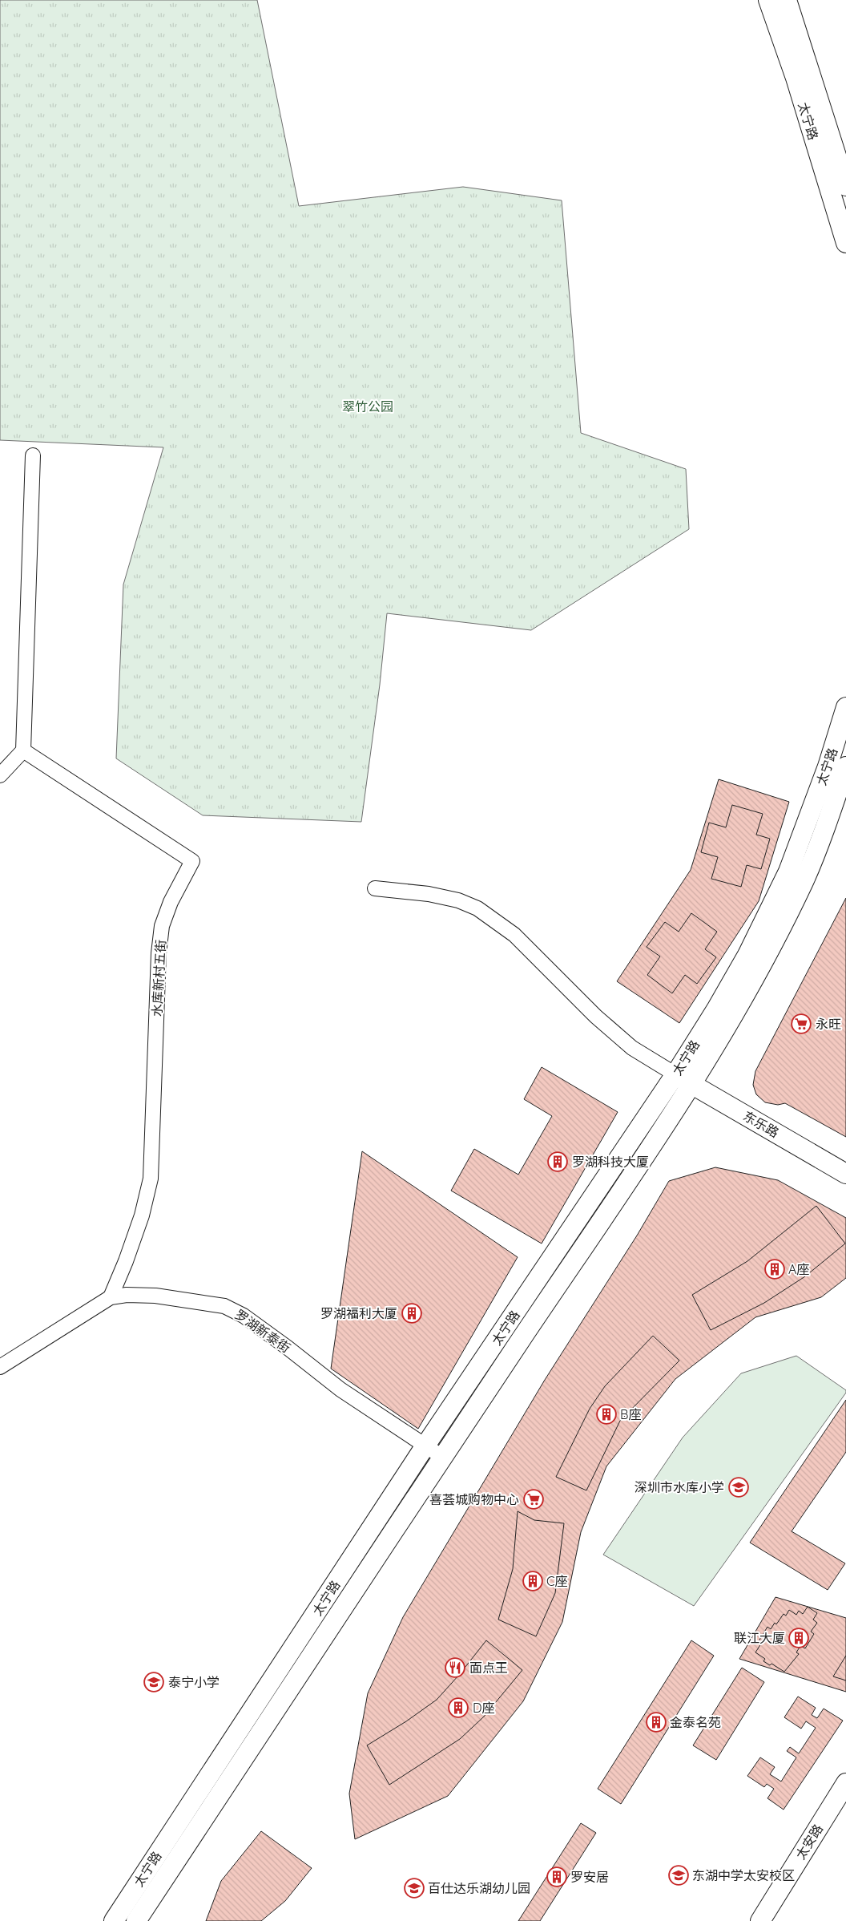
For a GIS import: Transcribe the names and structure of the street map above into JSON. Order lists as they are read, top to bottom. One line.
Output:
{"streets":{"main road":["太宁路","东乐路","太安路"],"street":["水库新村五街","罗湖新泰街"]},"crossings":[["太宁路","东乐路"],["太宁路","罗湖新泰街"],["水库新村五街","罗湖新泰街"]],"parks":["翠竹公园"],"places":{"supermarket":["永旺","喜荟城购物中心"],"building":["罗湖科技大厦","A座","罗湖福利大厦","B座","C座","联江大厦","D座","金泰名苑","罗安居"],"school or university":["深圳市水库小学","泰宁小学","东湖中学太安校区","百仕达乐湖幼儿园"],"restaurant":["面点王"]}}
